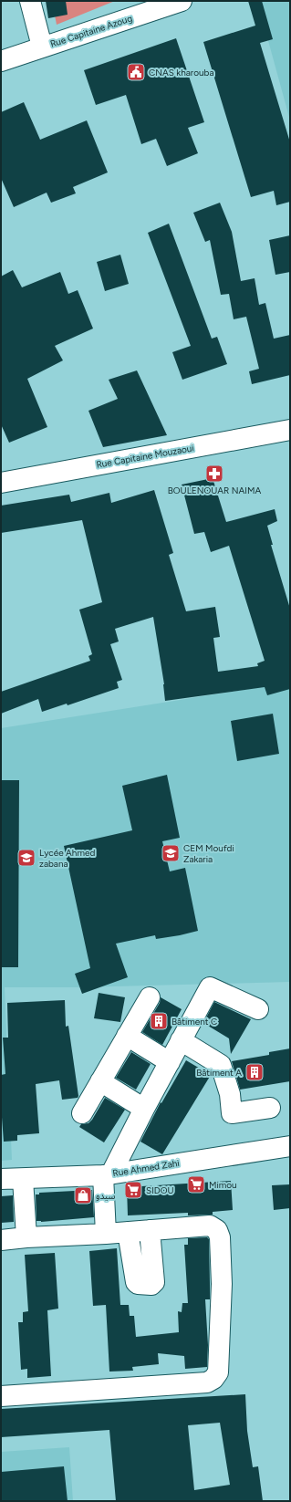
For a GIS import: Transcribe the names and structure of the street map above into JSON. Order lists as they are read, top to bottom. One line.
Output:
{"streets":{"street":["Rue Capitaine Azoug","Rue Capitaine Mouzaoui","Rue Ahmed Zahi"]},"places":{"public building":["CNAS kharouba"],"pharmacy":["BOULENOUAR NAIMA"],"school or university":["CEM Moufdi Zakaria","Lycée Ahmed zabana"],"building":["Bâtiment C","Bâtiment A"],"supermarket":["Mimou","SIDOU"],"shop":["سيدو"]}}
